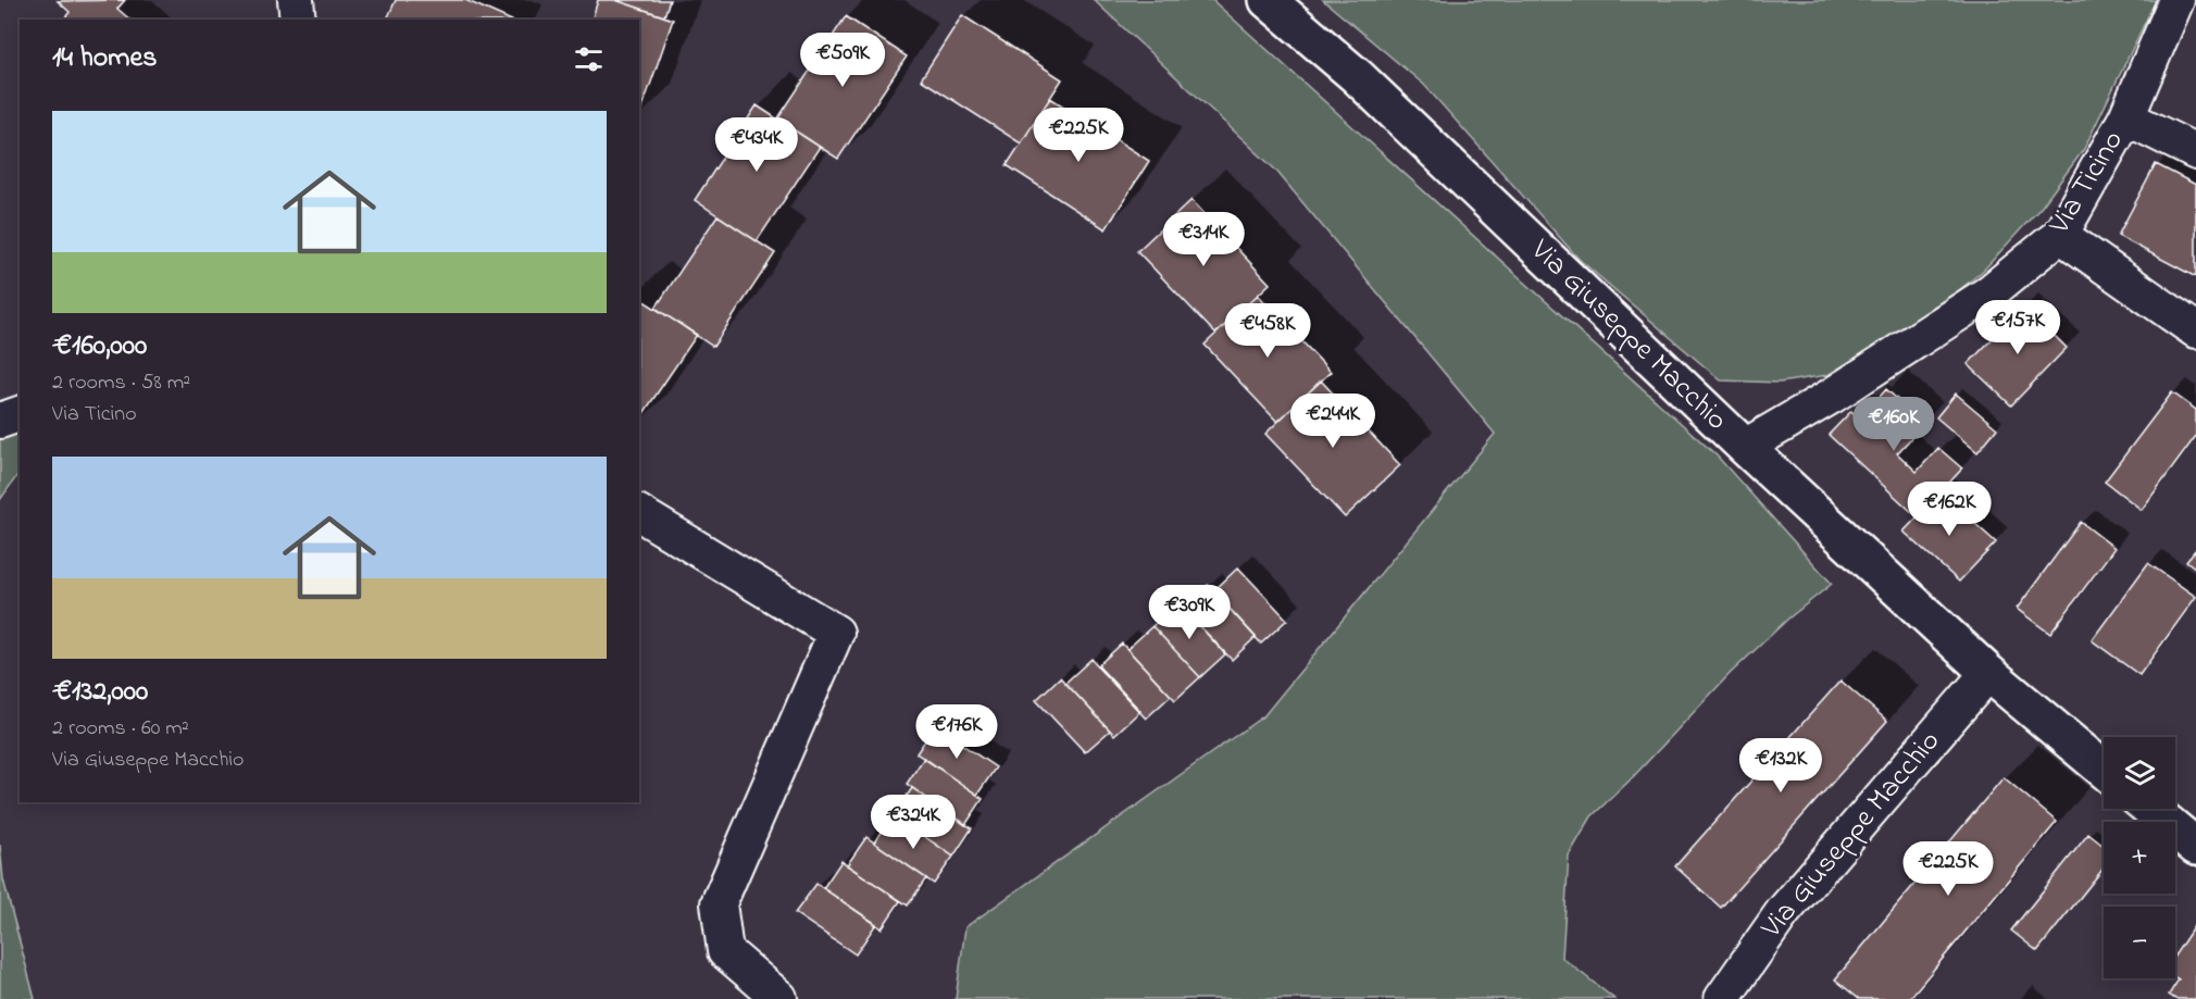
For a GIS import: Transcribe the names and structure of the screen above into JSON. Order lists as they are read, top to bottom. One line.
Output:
{"streets":{"street":["Via Ticino","Via Giuseppe Macchio"]},"crossings":[["Via Ticino","Via Giuseppe Macchio"]],"page":{"heading":"14 homes","price":["€509K","€225K","€434K","€314K","€157K","€458K","€244K","€160K","€162K","€309K","€176K","€132K","€324K","€225K"],"list":[{"name":"€160,000","note":"2 rooms · 58 m² · Via Ticino"},{"name":"€132,000","note":"2 rooms · 60 m² · Via Giuseppe Macchio"}],"map_buttons":["+","−"]}}
